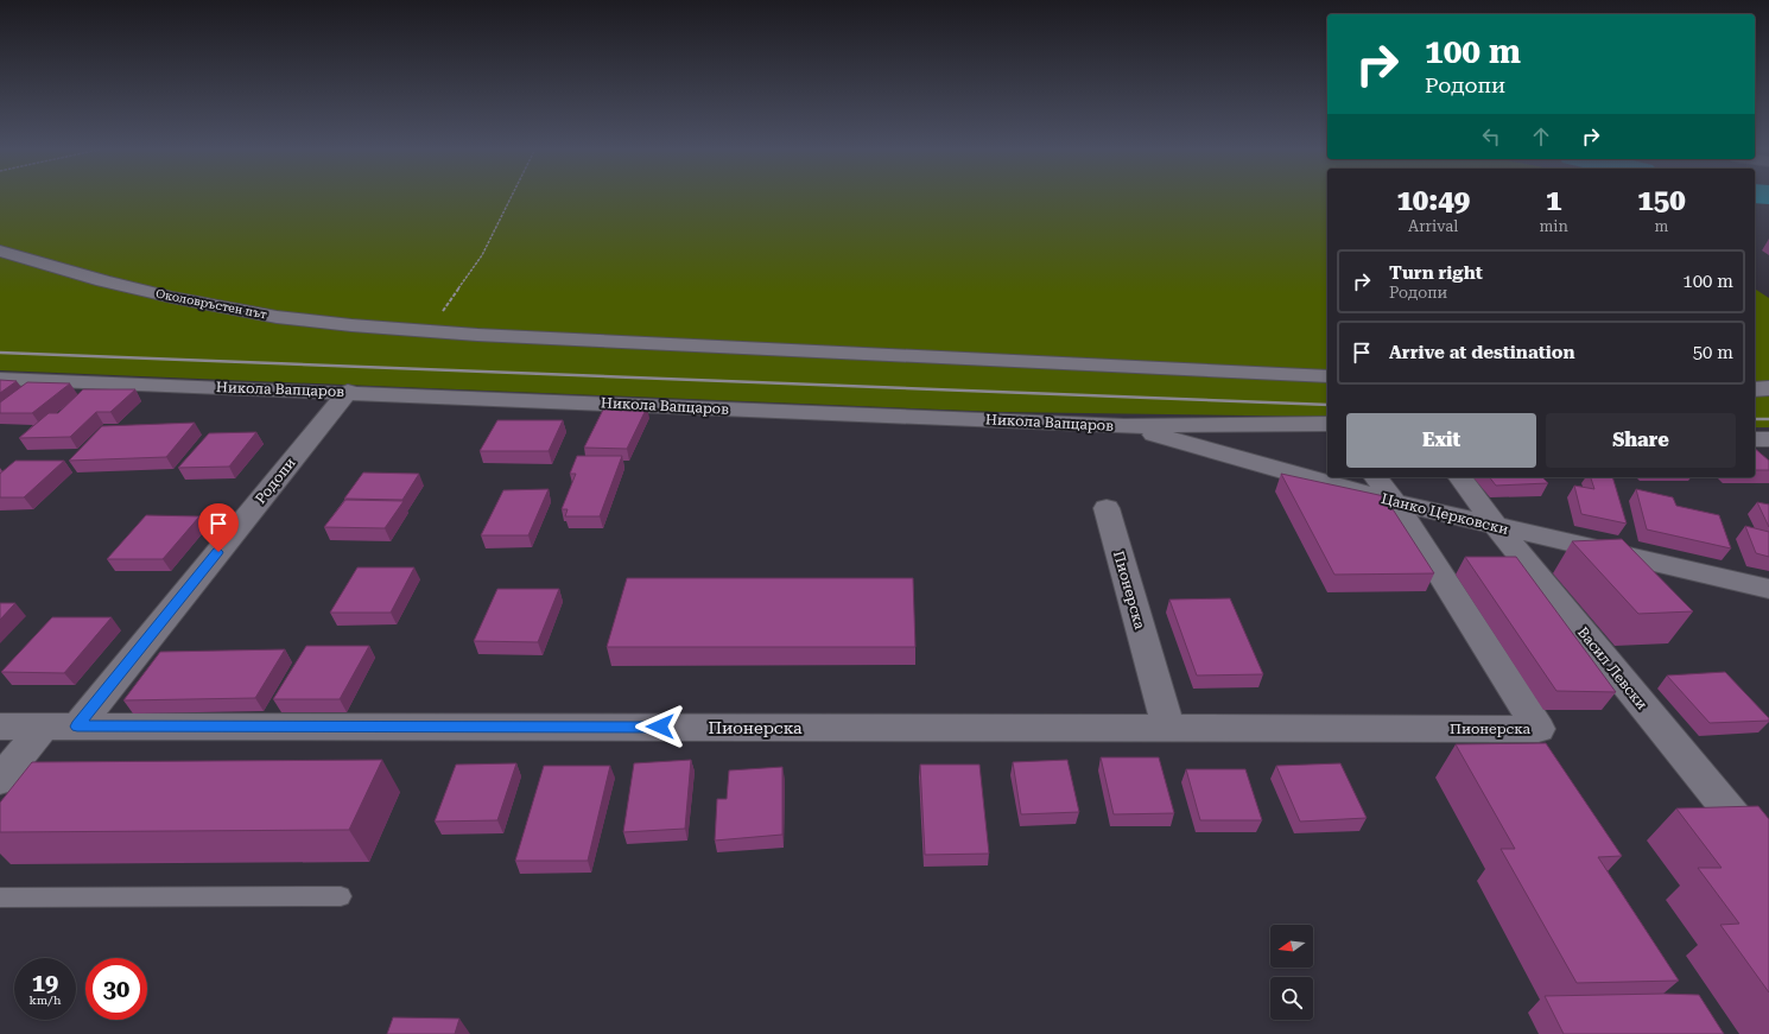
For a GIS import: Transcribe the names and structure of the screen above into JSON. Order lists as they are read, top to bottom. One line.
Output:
{"streets":{"street":["Околовръстен път","Никола Вапцаров","Родопи","Цанко Церковски","Пионерска","Васил Левски"]},"crossings":[["Никола Вапцаров","Родопи"],["Никола Вапцаров","Цанко Церковски"],["Родопи","Пионерска"],["Цанко Церковски","Пионерска"],["Цанко Церковски","Васил Левски"]],"north":"left","page":{"turn":["100 m","Родопи"],"eta":["10:49","Arrival","1","min","150","m"],"list":[{"name":"Turn right","note":"Родопи","value":"100 m"},{"name":"Arrive at destination","value":"50 m"}],"buttons":["Exit","Share"],"speed":"19 km/h","limit":"30"}}
